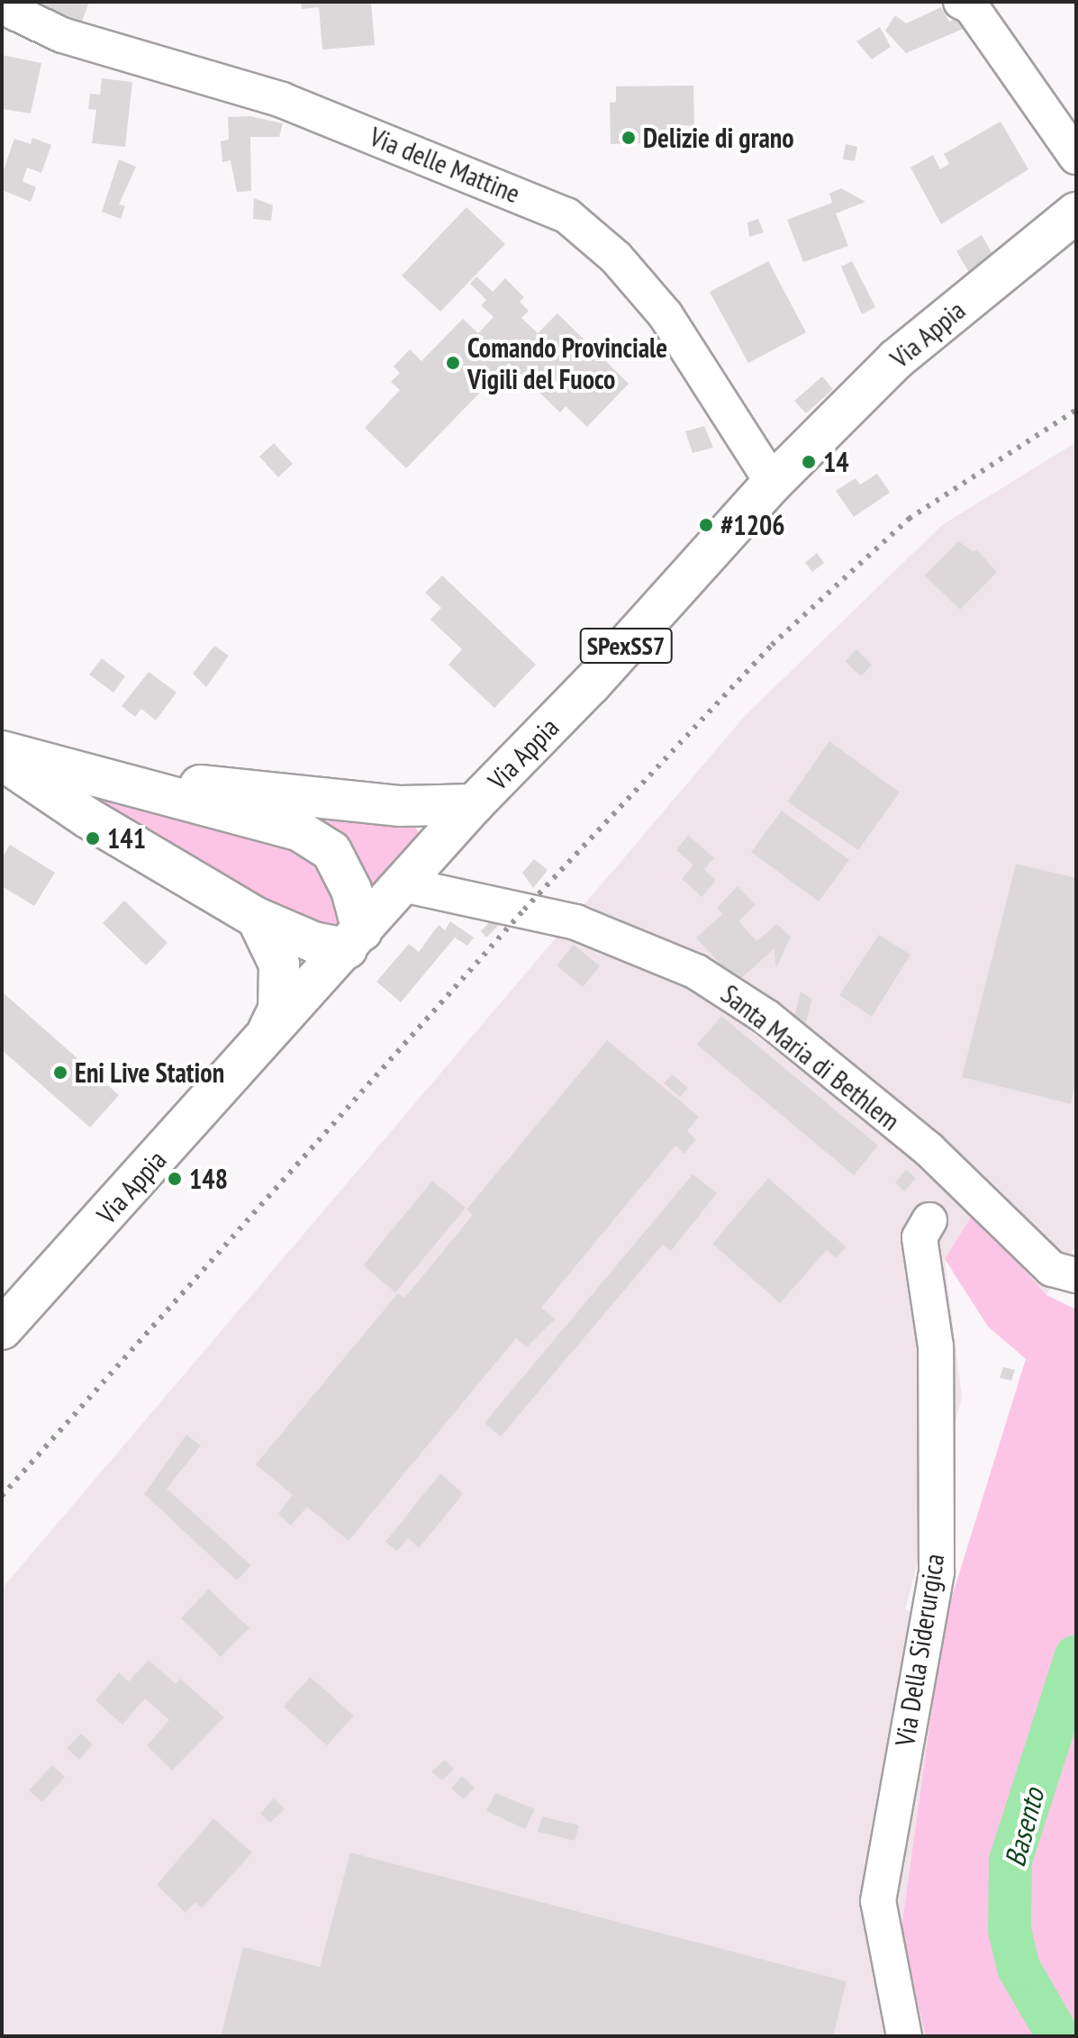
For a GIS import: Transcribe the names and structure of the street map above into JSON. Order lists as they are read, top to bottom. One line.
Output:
{"streets":{"main road":["Via Appia","SPexSS7"],"street":["Via delle Mattine","Santa Maria di Bethlem","Via Della Siderurgica"]},"crossings":[["Via delle Mattine","Via Appia"],["Via Appia","Santa Maria di Bethlem"]],"water":["Basento"],"places":["Delizie di grano","Comando Provinciale Vigili del Fuoco","14","#1206","141","Eni Live Station","148"]}
